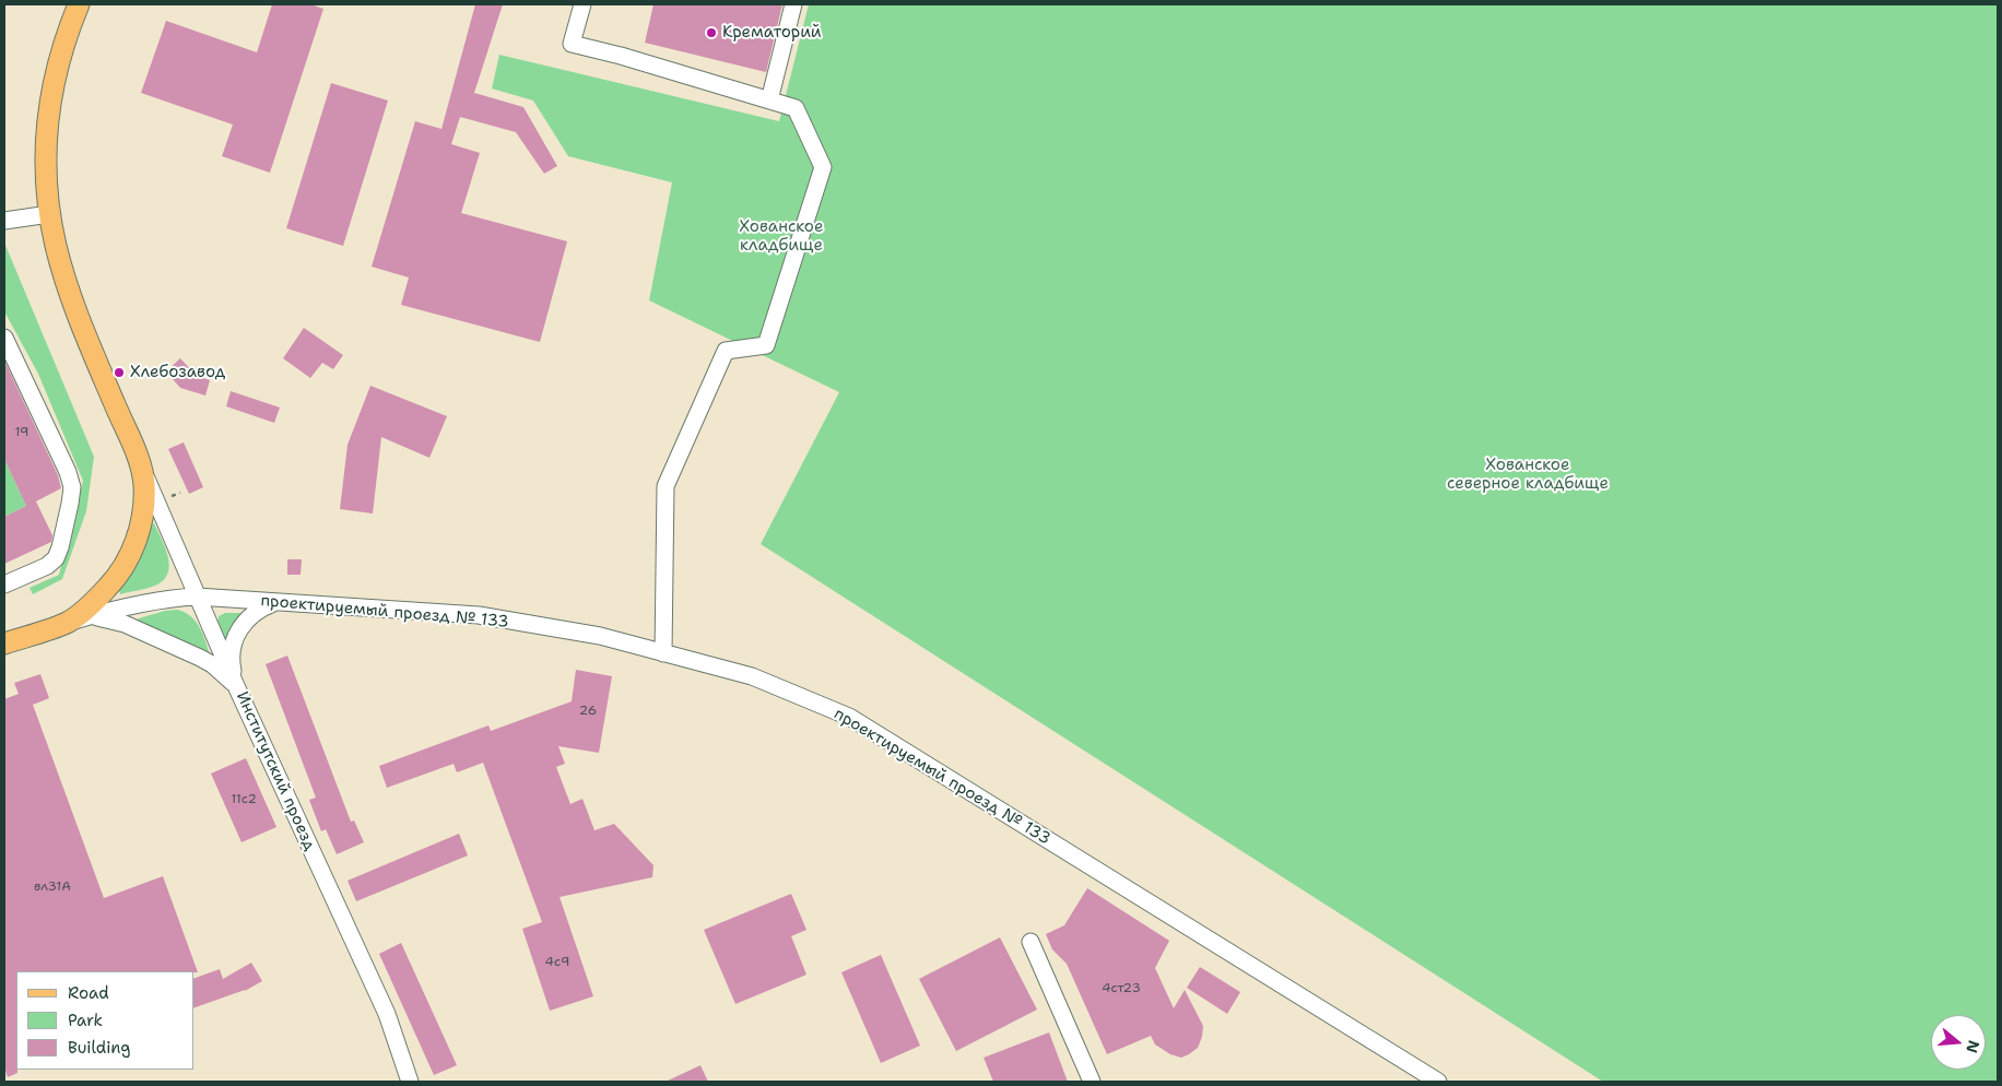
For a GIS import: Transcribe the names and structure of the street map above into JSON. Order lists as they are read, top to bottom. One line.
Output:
{"streets":{"street":["проектируемый проезд № 133","Институтский проезд"]},"crossings":[["проектируемый проезд № 133","Институтский проезд"]],"parks":["Хованское кладбище","Хованское северное кладбище"],"places":["Крематорий","Хлебозавод"],"house_numbers":["19","26","11с2","вл31А","4с9","4ст23"],"legend":["Road","Park","Building"],"north":"right"}
